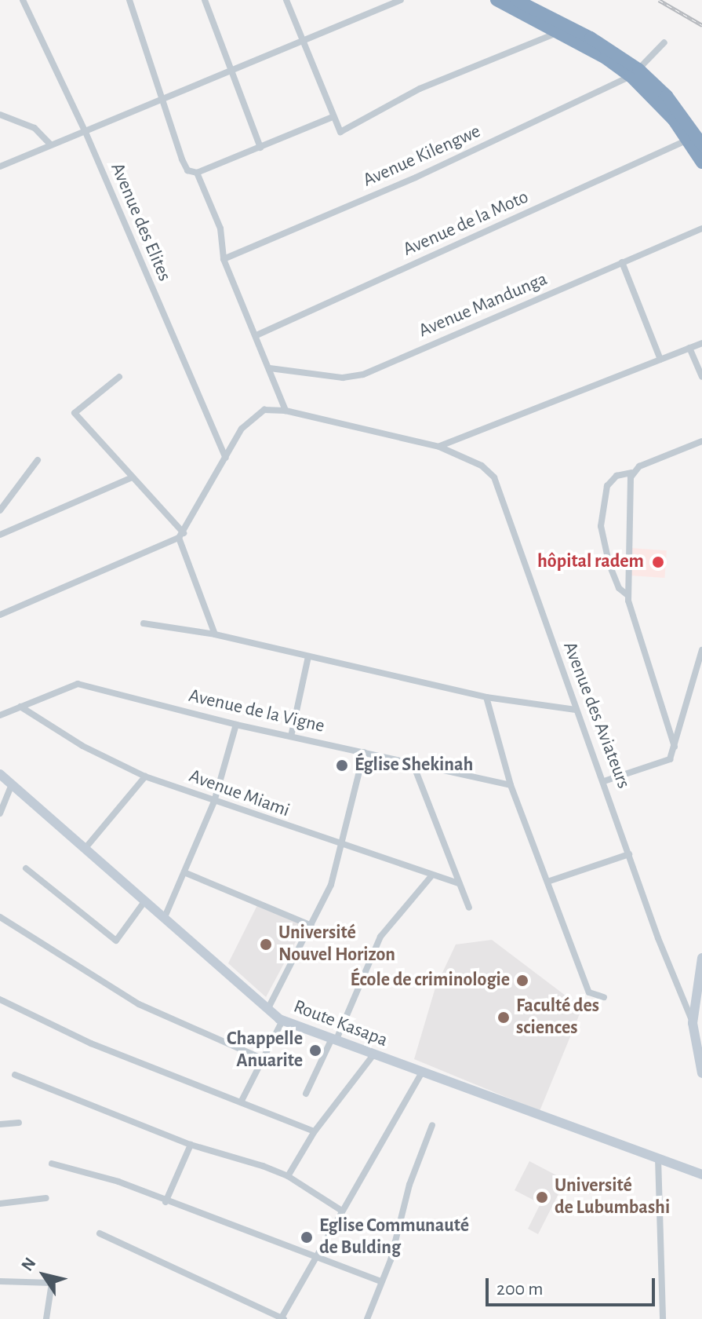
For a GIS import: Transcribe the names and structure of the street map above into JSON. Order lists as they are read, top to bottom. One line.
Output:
{"streets":{"main road":["Route Kasapa"],"street":["Avenue Kilengwe","Avenue des Elites","Avenue de la Moto","Avenue Mandunga","Avenue de la Vigne","Avenue des Aviateurs","Avenue Miami"]},"crossings":[["Avenue des Elites","Avenue des Aviateurs"],["Avenue de la Vigne","Avenue Miami"]],"places":["hôpital radem","Église Shekinah","Université Nouvel Horizon","École de criminologie","Faculté des sciences","Chappelle Anuarite","Université de Lubumbashi","Eglise Communauté de Bulding"],"scale_bar":"200 m","north":"top left"}
